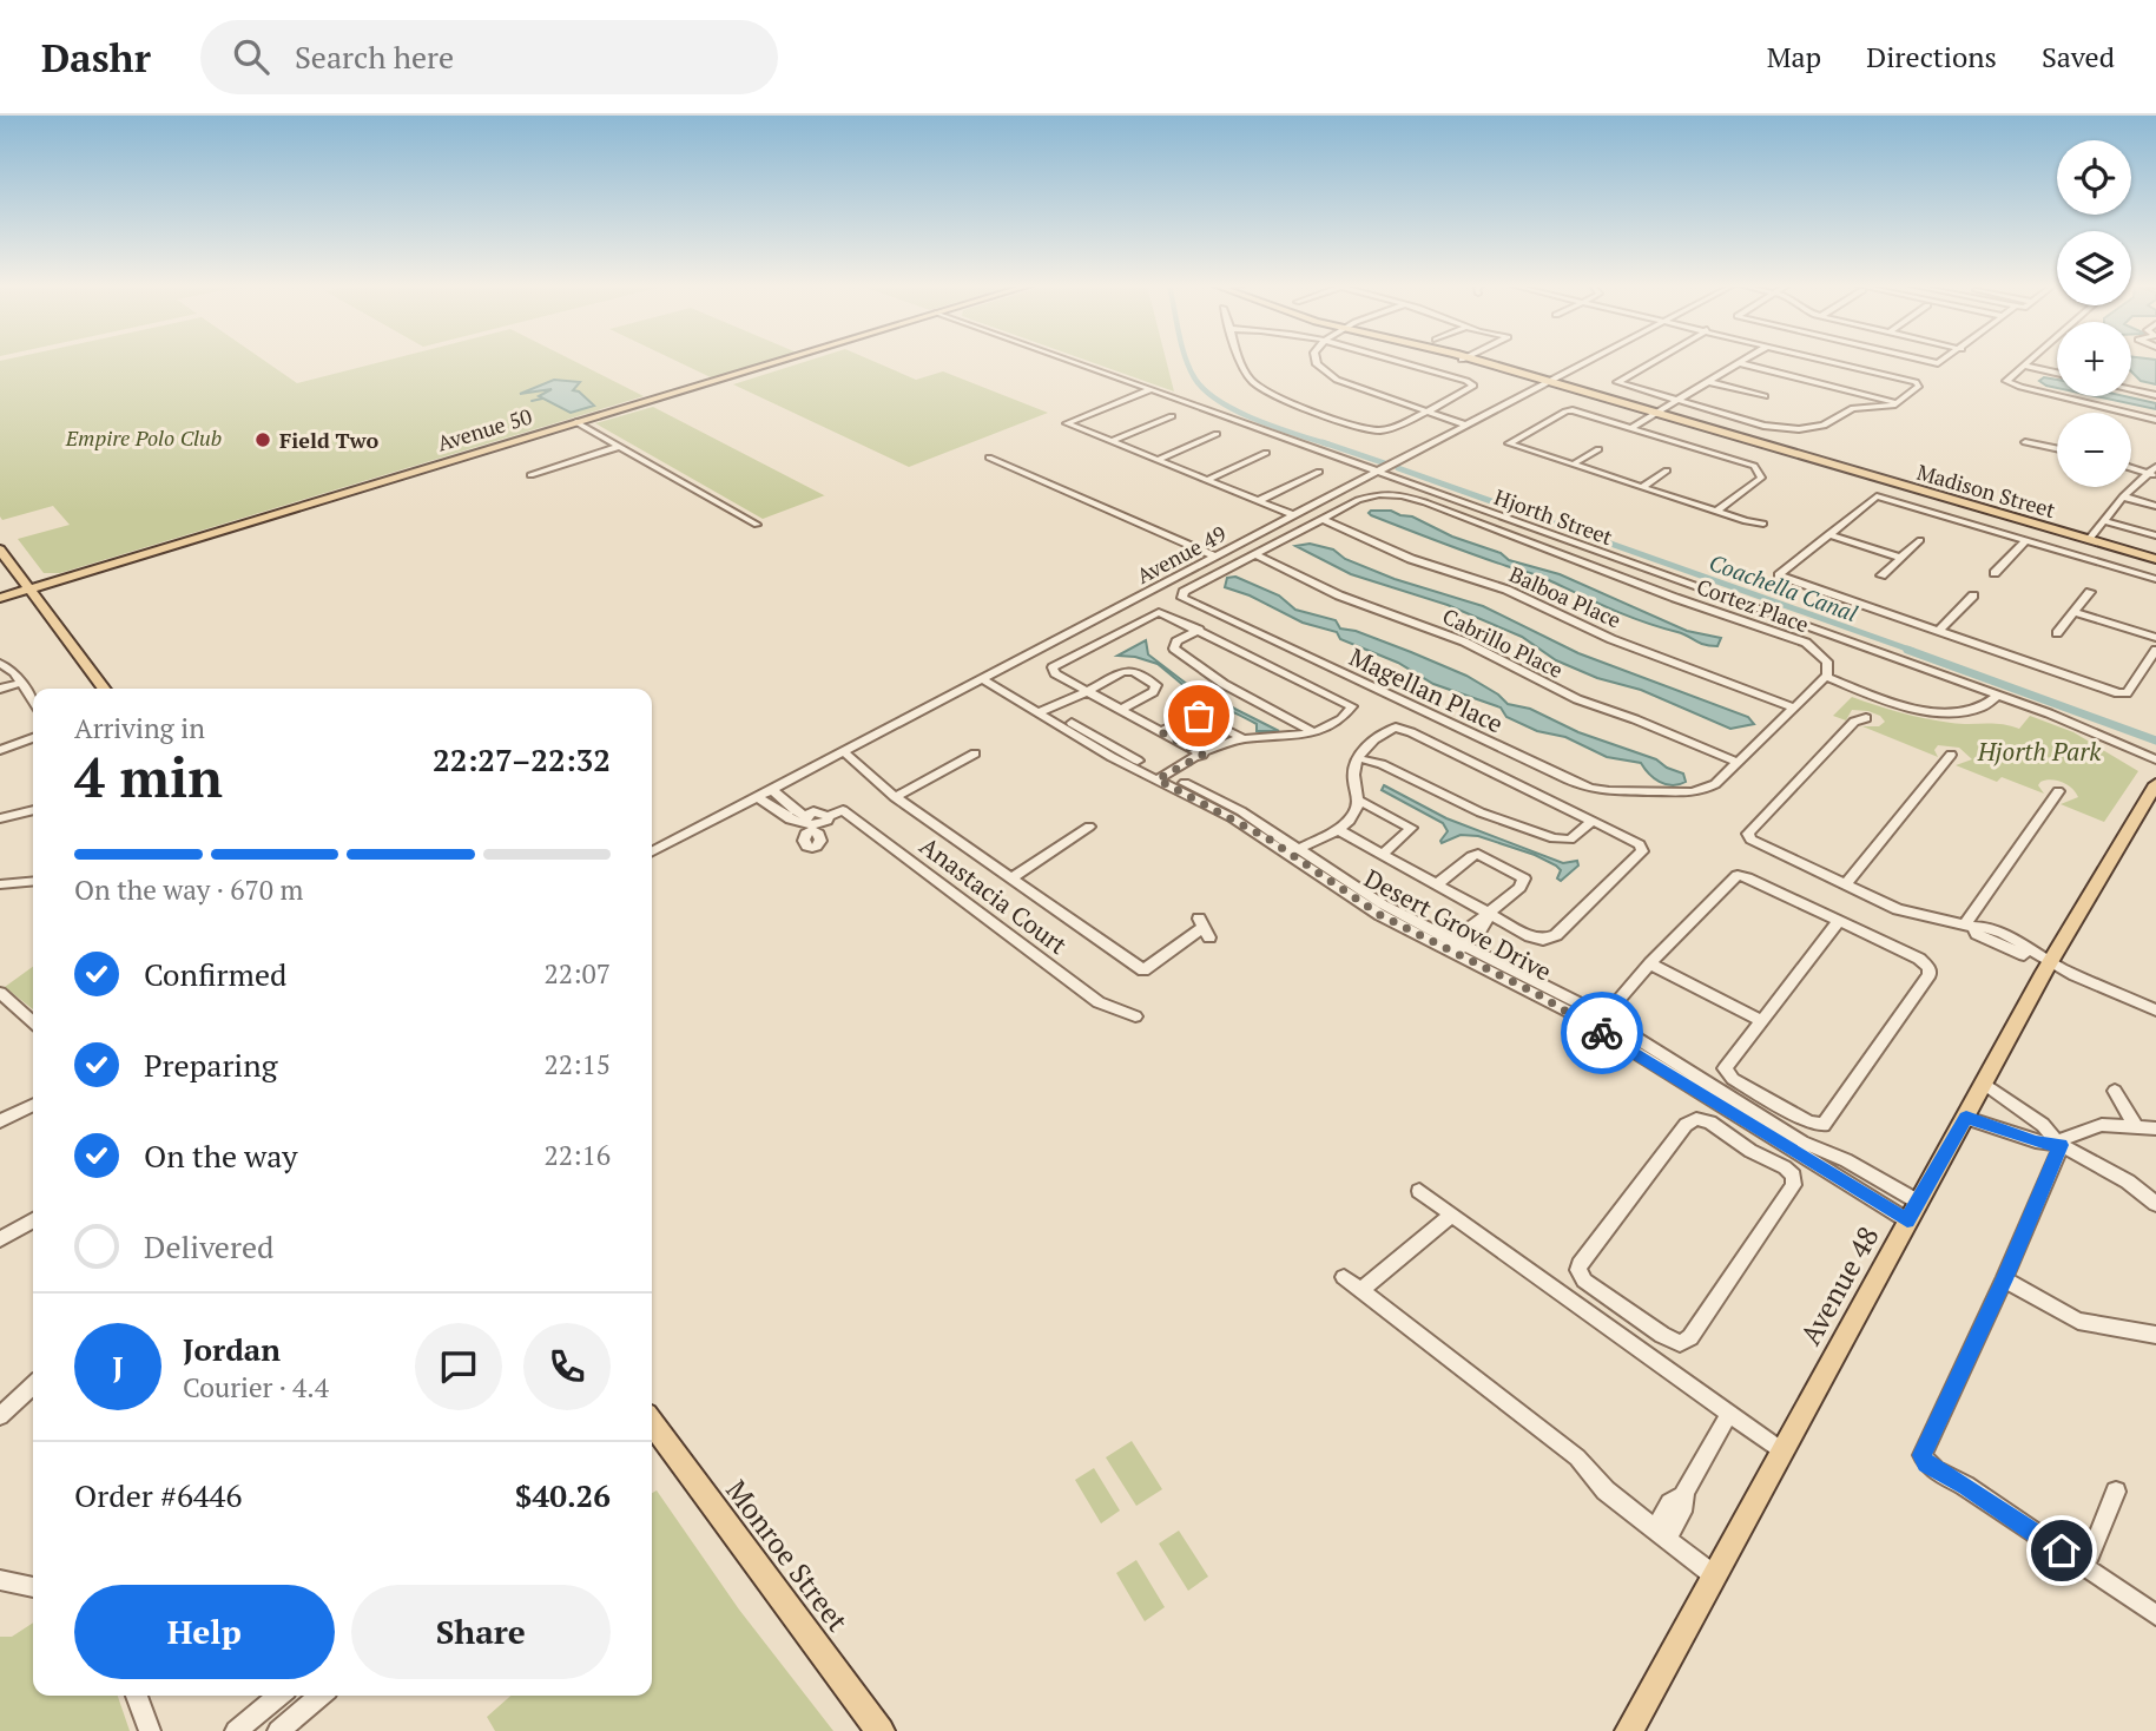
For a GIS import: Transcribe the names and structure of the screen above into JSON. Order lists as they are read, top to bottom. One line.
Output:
{"streets":{"main road":["Avenue 50","Madison Street","Avenue 48","Monroe Street"],"street":["Hjorth Street","Avenue 49","Balboa Place","Cortez Place","Cabrillo Place","Magellan Place","Anastacia Court","Desert Grove Drive"]},"crossings":[["Madison Street","Avenue 49"],["Hjorth Street","Avenue 49"],["Avenue 49","Desert Grove Drive"],["Balboa Place","Cortez Place"],["Balboa Place","Magellan Place"],["Cortez Place","Magellan Place"],["Cabrillo Place","Magellan Place"],["Desert Grove Drive","Avenue 48"]],"water":["Coachella Canal"],"parks":["Empire Polo Club","Hjorth Park"],"places":["Field Two"],"page":{"header":"Dashr","search":"Search here","nav":["Map","Directions","Saved"],"map_buttons":["+","−"],"heading":["4 min","Arriving in","22:27–22:32"],"panel":["Jordan","Courier · 4.4","Order #6446","$40.26"],"bar":"On the way · 670 m","list":[["Confirmed","22:07"],["Preparing","22:15"],["On the way","22:16"],"Delivered"],"round":"J","buttons":["Help","Share"]}}
